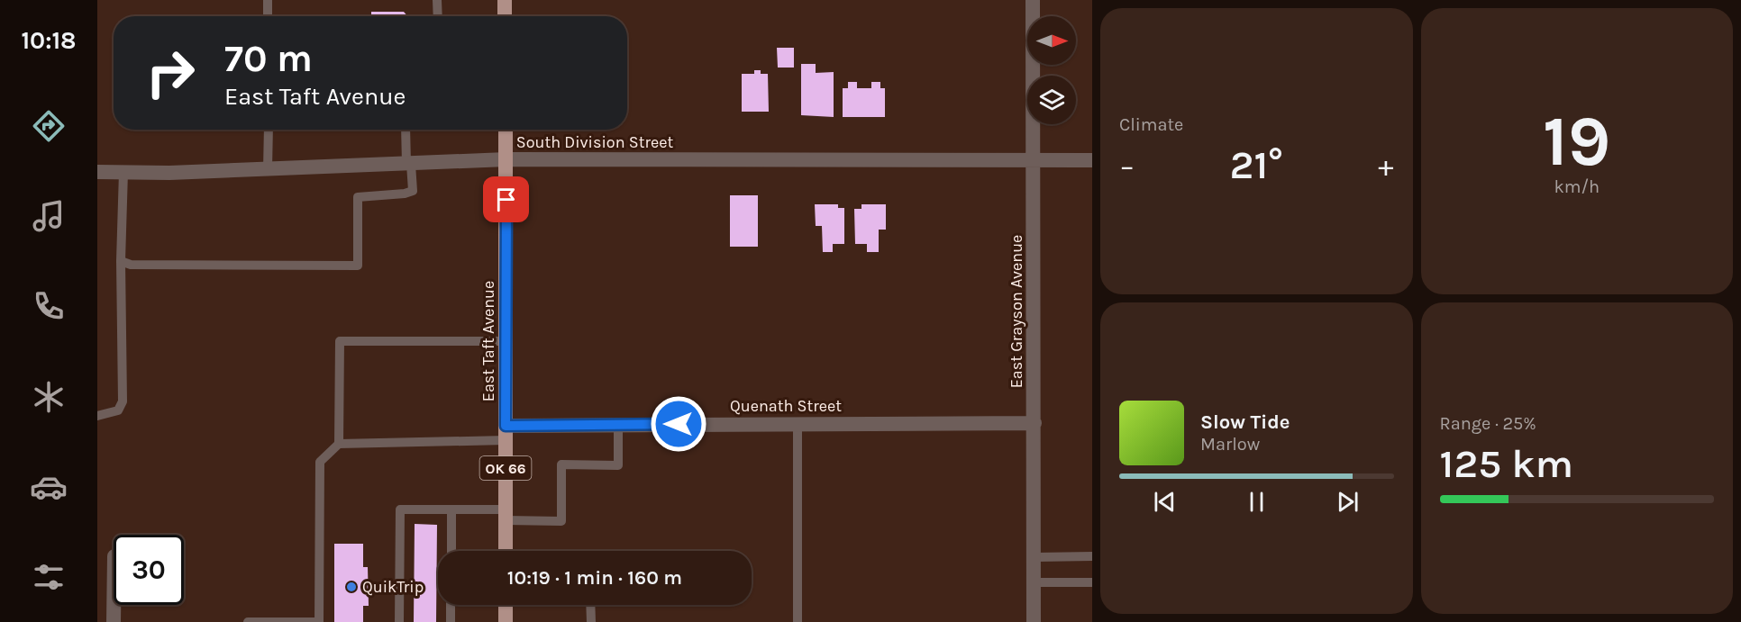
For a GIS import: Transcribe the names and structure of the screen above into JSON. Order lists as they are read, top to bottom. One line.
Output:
{"streets":{"main road":["East Taft Avenue","OK 66"],"street":["South Division Street","East Grayson Avenue","Quenath Street"]},"crossings":[["South Division Street","East Grayson Avenue"],["South Division Street","East Taft Avenue"],["East Grayson Avenue","Quenath Street"],["East Taft Avenue","Quenath Street"]],"places":["QuikTrip"],"north":"right","page":{"tabs":"10:18","tile":["Climate",["19","km/h"],["Range · 25%","125 km"]],"turn":["70 m","East Taft Avenue"],"heat":["−","21°","+"],"song":["Slow Tide","Marlow"],"limit":"30","trip":"10:19 · 1 min · 160 m"}}
